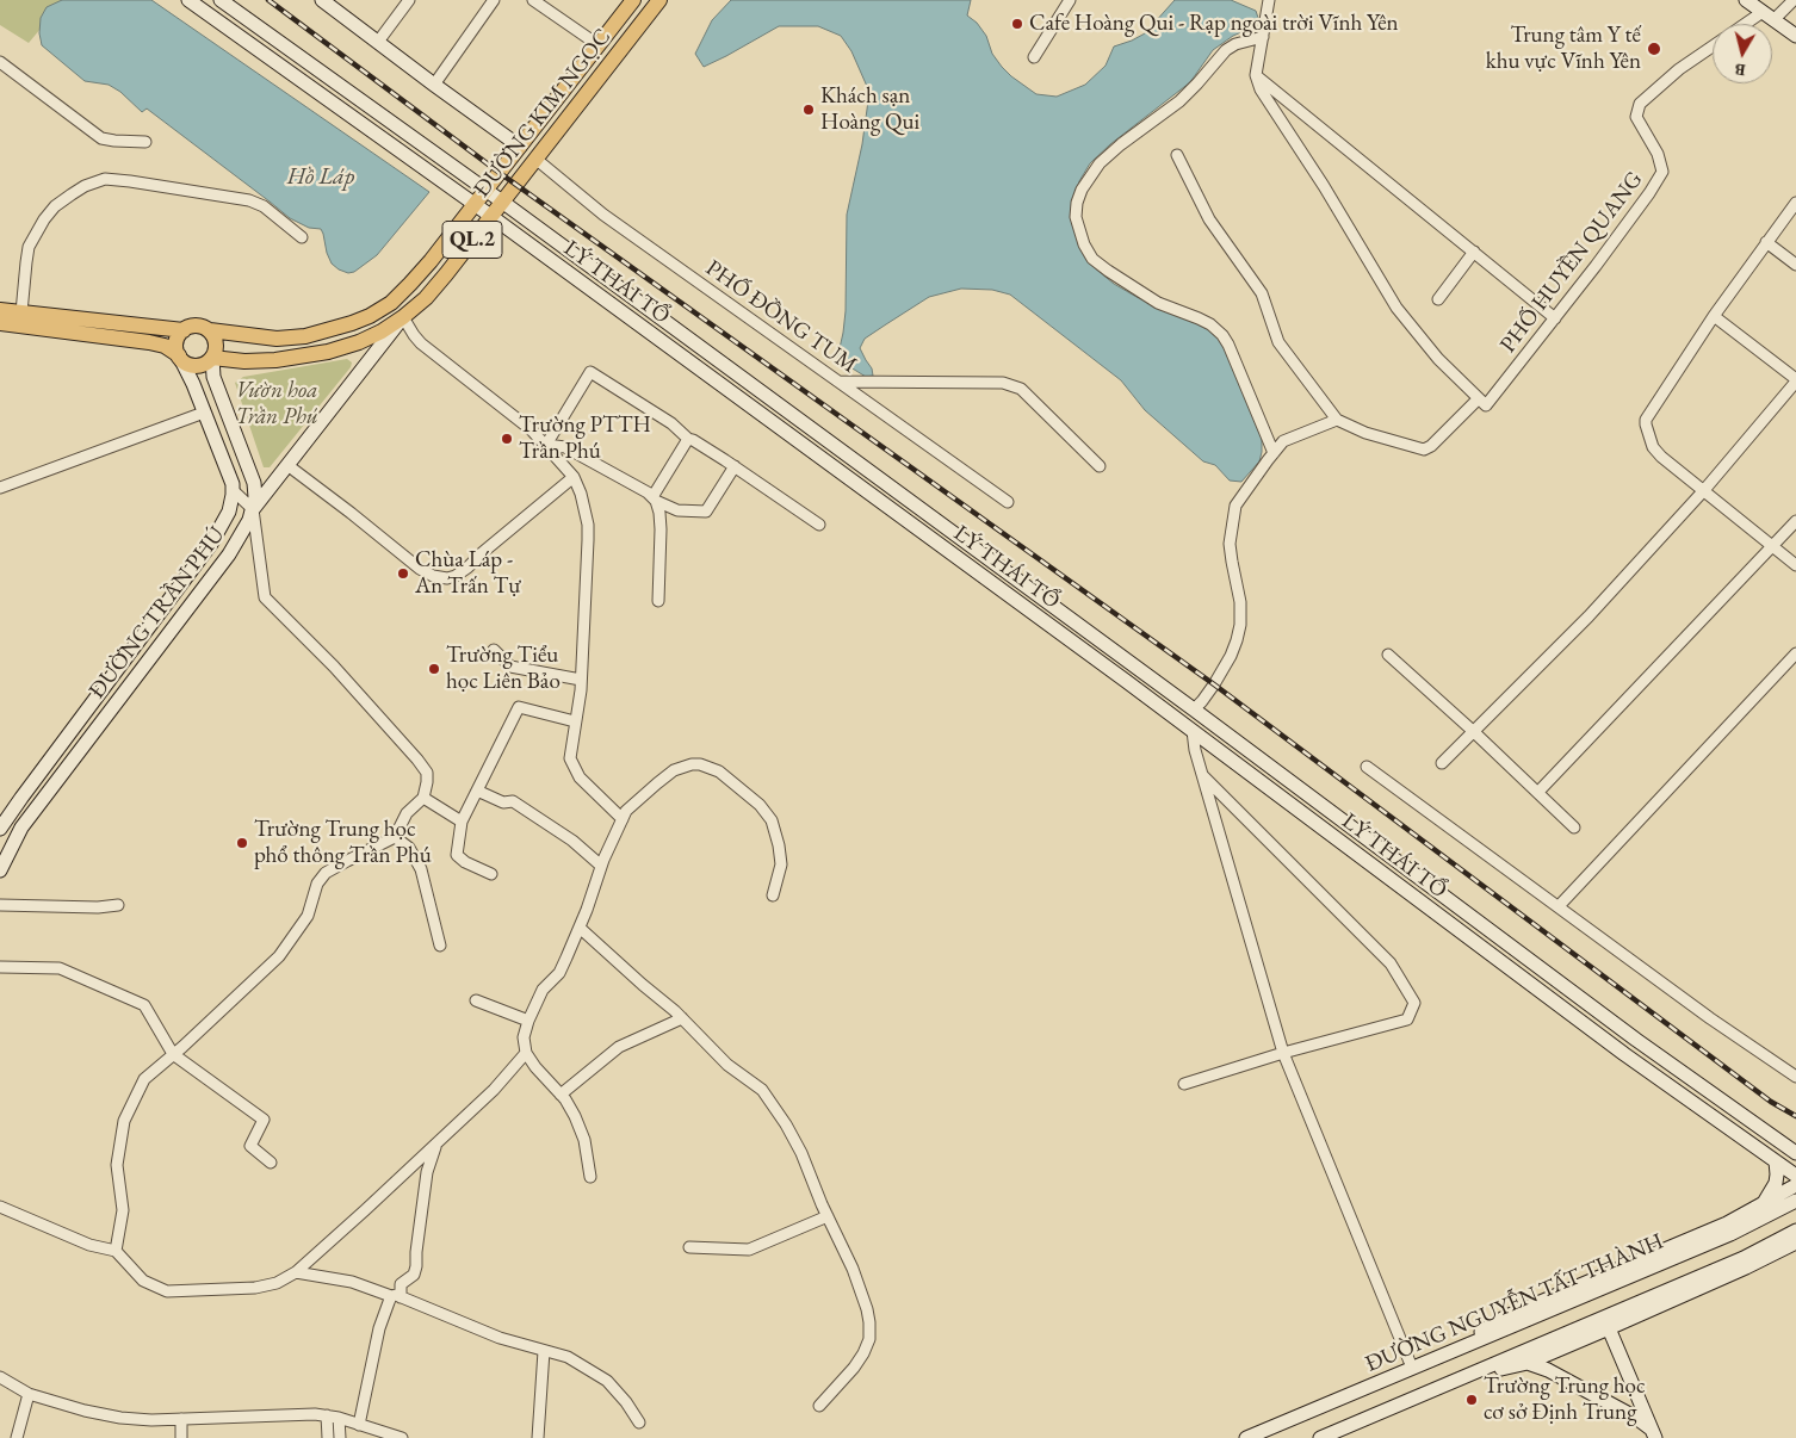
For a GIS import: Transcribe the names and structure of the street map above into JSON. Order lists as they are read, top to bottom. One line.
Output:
{"streets":{"main road":["ĐƯỜNG KIM NGỌC","QL.2","LÝ THÁI TỔ","ĐƯỜNG TRẦN PHÚ","ĐƯỜNG NGUYỄN TẤT THÀNH"],"street":["PHỐ HUYỀN QUANG","PHỐ ĐỒNG TUM"]},"crossings":[["ĐƯỜNG KIM NGỌC","QL.2"],["ĐƯỜNG KIM NGỌC","LÝ THÁI TỔ"],["ĐƯỜNG KIM NGỌC","PHỐ ĐỒNG TUM"],["ĐƯỜNG KIM NGỌC","ĐƯỜNG TRẦN PHÚ"],["QL.2","ĐƯỜNG TRẦN PHÚ"]],"water":["Hồ Láp"],"parks":["Vườn hoa Trần Phú"],"places":["Cafe Hoàng Qui - Rạp ngoài trời Vĩnh Yên","Trung tâm Y tế khu vực Vĩnh Yên","Khách sạn Hoàng Qui","Trường PTTH Trần Phú","Chùa Láp - An Trấn Tự","Trường Tiểu học Liên Bảo","Trường Trung học phổ thông Trần Phú","Trường Trung học cơ sở Định Trung"],"north":"bottom"}
